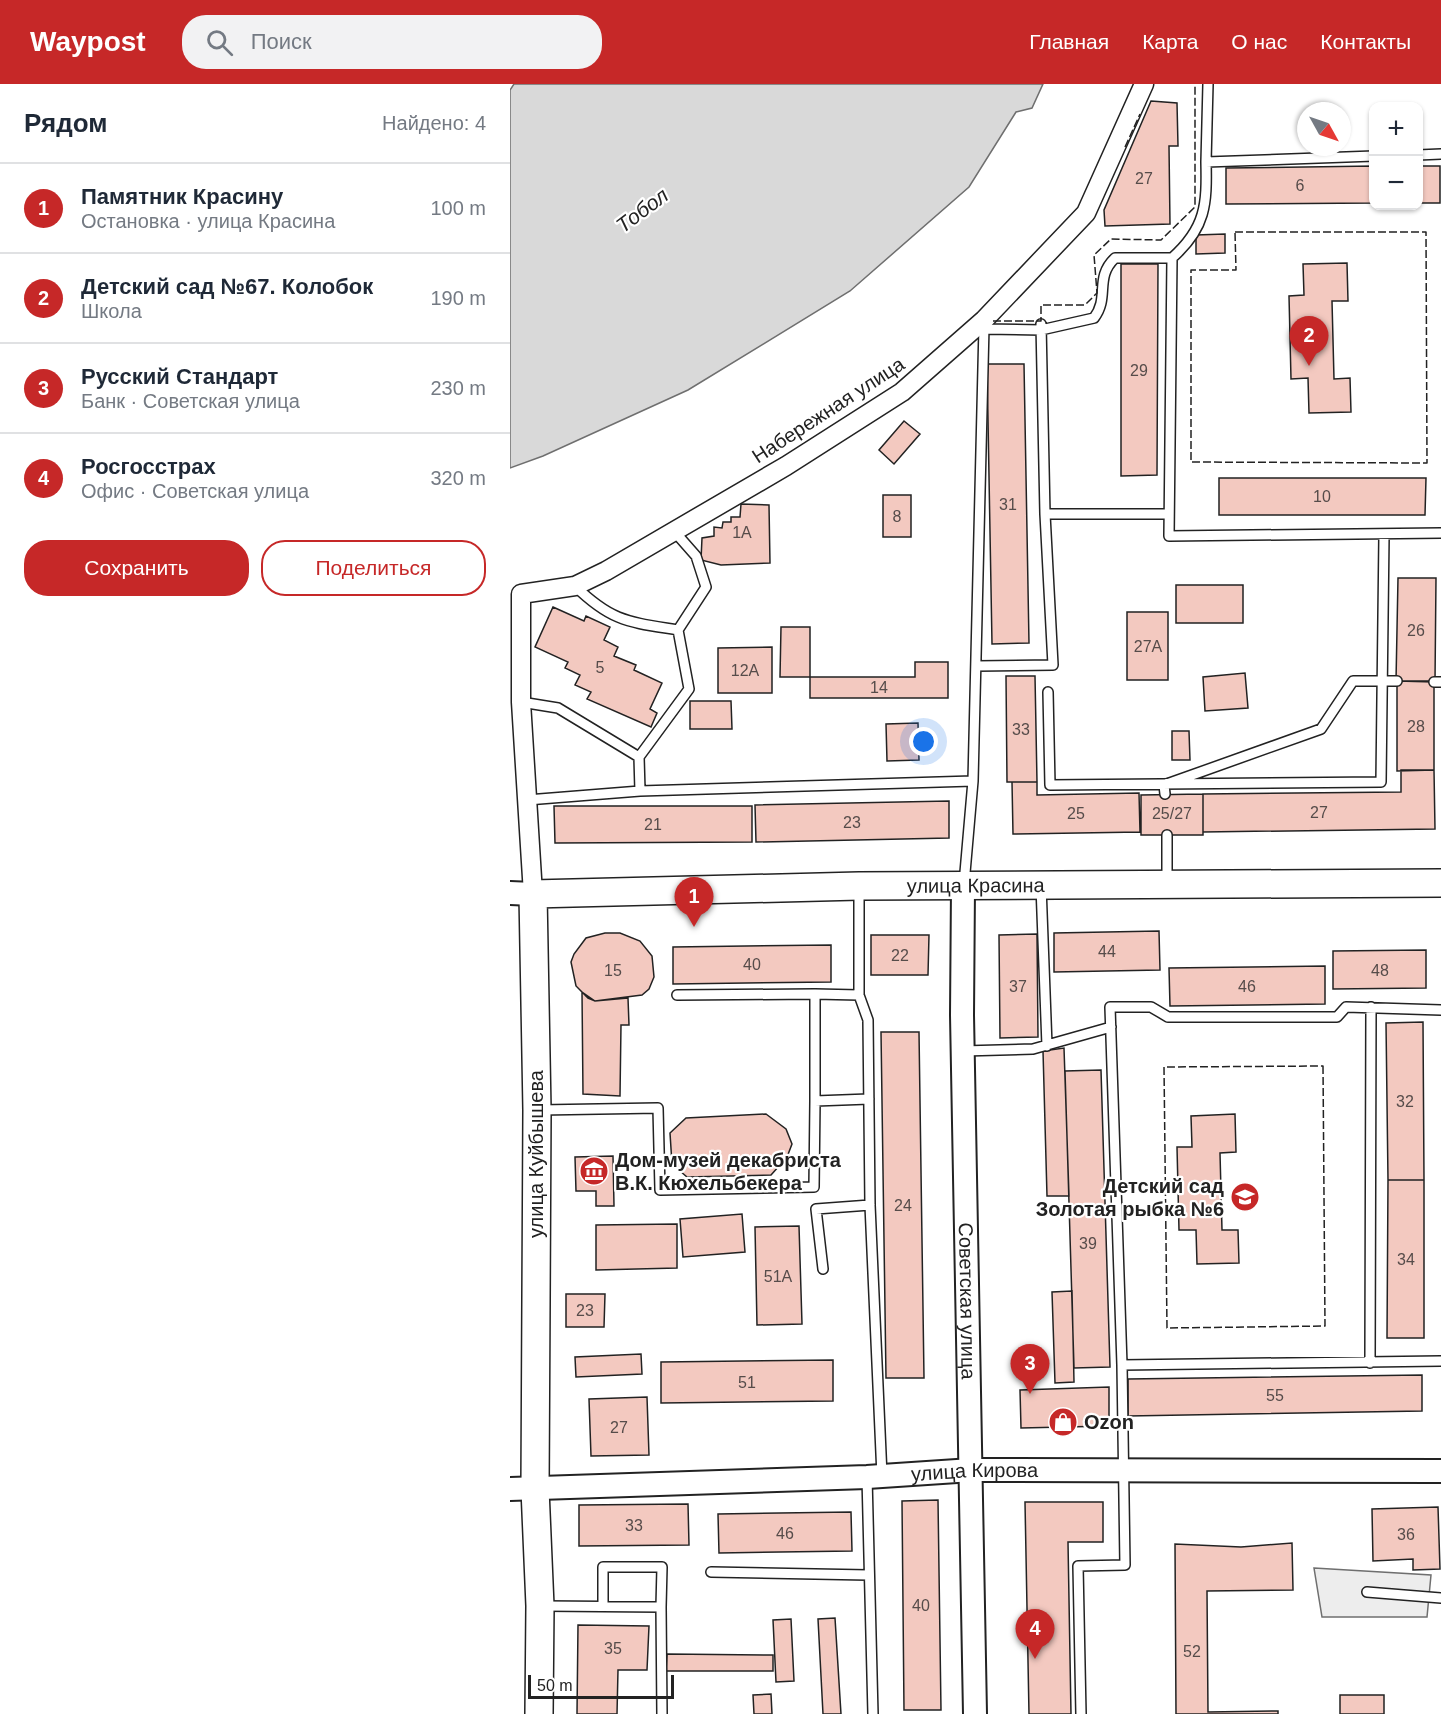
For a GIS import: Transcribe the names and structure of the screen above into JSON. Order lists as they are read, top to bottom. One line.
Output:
{"streets":{"main road":["улица Красина","улица Куйбышева"],"street":["Набережная улица","Советская улица","улица Кирова"]},"crossings":[["Набережная улица","улица Куйбышева"],["улица Красина","улица Куйбышева"],["улица Красина","Советская улица"],["улица Куйбышева","улица Кирова"],["Советская улица","улица Кирова"]],"water":["Тобол"],"places":{"museum":["Дом-музей декабриста В.К. Кюхельбекера"],"school or university":["Детский сад Золотая рыбка №6"],"shop":["Ozon"]},"house_numbers":["27","6","29","10","31","8","1А","26","27А","5","12А","14","28","33","27","25","25/27","23","21","44","22","40","15","48","37","46","32","24","39","34","51А","23","51","55","27","33","46","36","40","35","52"],"scale_bar":"50 m","north":"bottom right","page":{"header":"Waypost","search":"Поиск","nav":["Главная","Карта","О нас","Контакты"],"heading":["Рядом","Найдено: 4"],"map_buttons":["+","−"],"list":[{"mark":"1","name":"Памятник Красину","note":"Остановка · улица Красина","value":"100 m"},{"mark":"2","name":"Детский сад №67. Колобок","note":"Школа","value":"190 m"},{"mark":"3","name":"Русский Стандарт","note":"Банк · Советская улица","value":"230 m"},{"mark":"4","name":"Росгосстрах","note":"Офис · Советская улица","value":"320 m"}],"pins":["2","1","3","4"],"buttons":["Сохранить","Поделиться"],"scale":"50 m"}}
